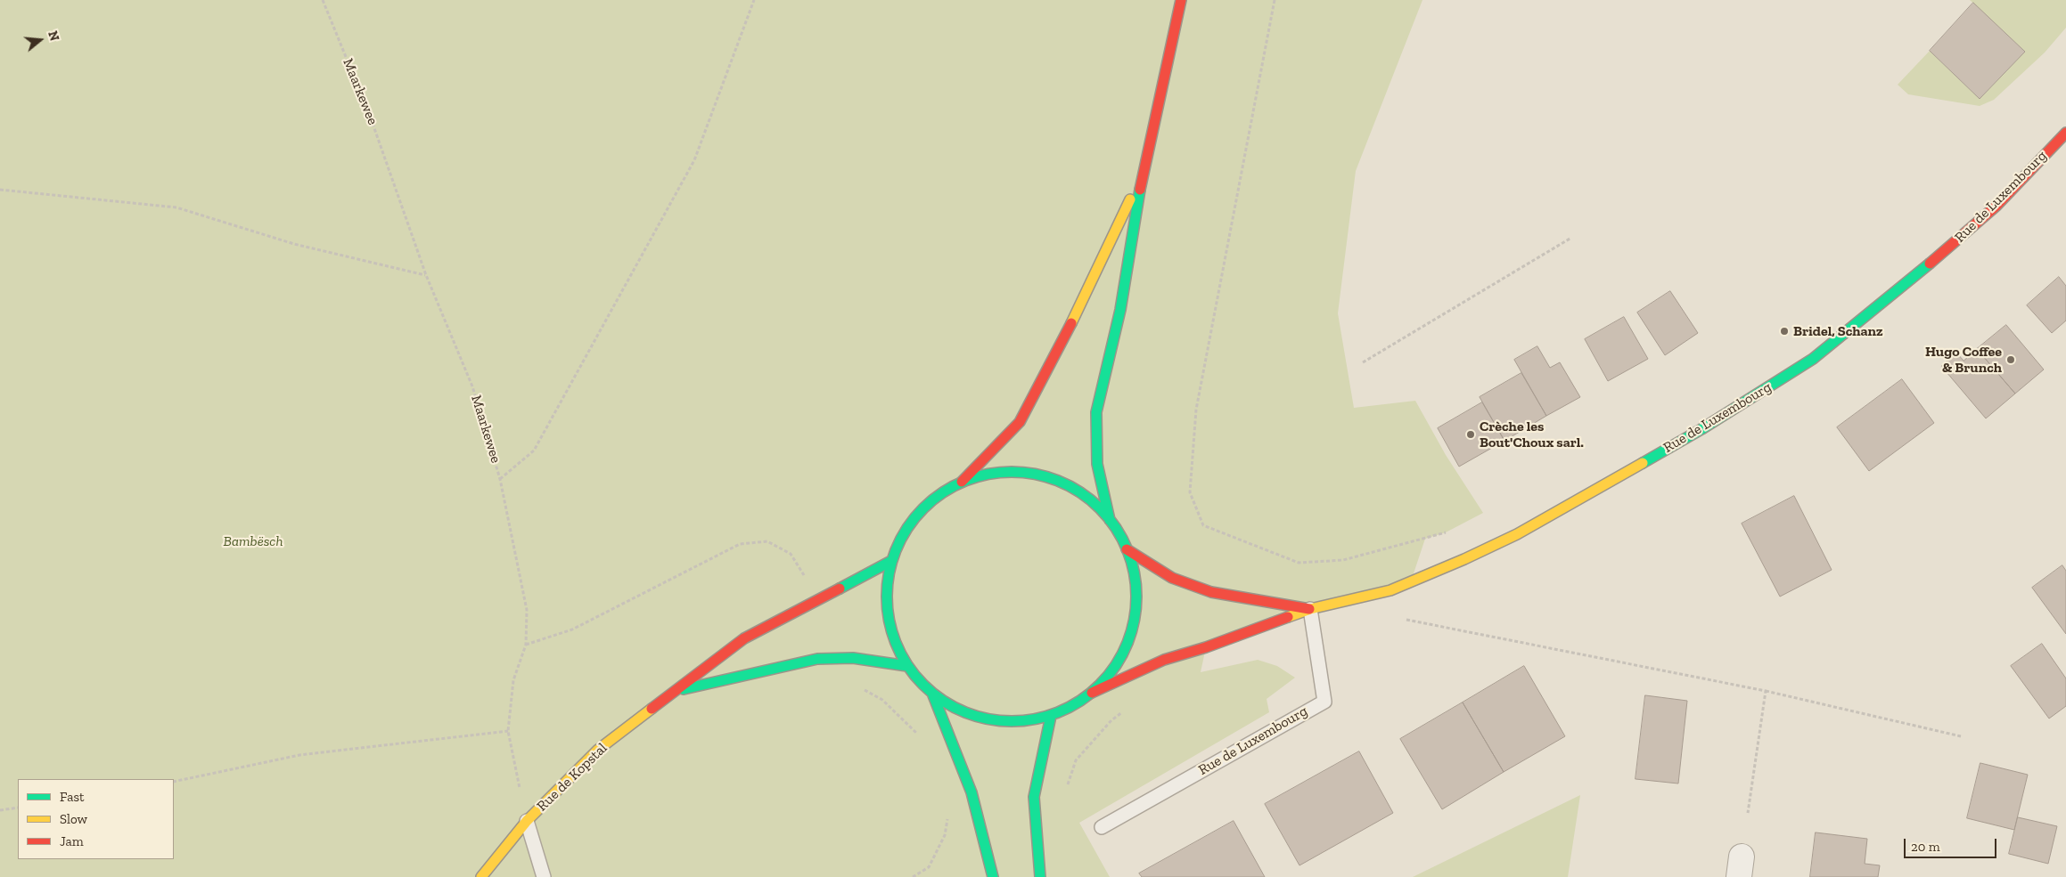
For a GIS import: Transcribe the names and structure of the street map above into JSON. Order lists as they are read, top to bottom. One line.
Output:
{"streets":{"main road":["Rue de Luxembourg","Rue de Kopstal"],"path":["Maarkewee"]},"crossings":[["Maarkewee","Rue de Kopstal"]],"parks":["Bambësch"],"places":["Bridel, Schanz","Hugo Coffee & Brunch","Crèche les Bout'Choux sarl."],"legend":["Fast","Slow","Jam"],"scale_bar":"20 m","north":"right"}
